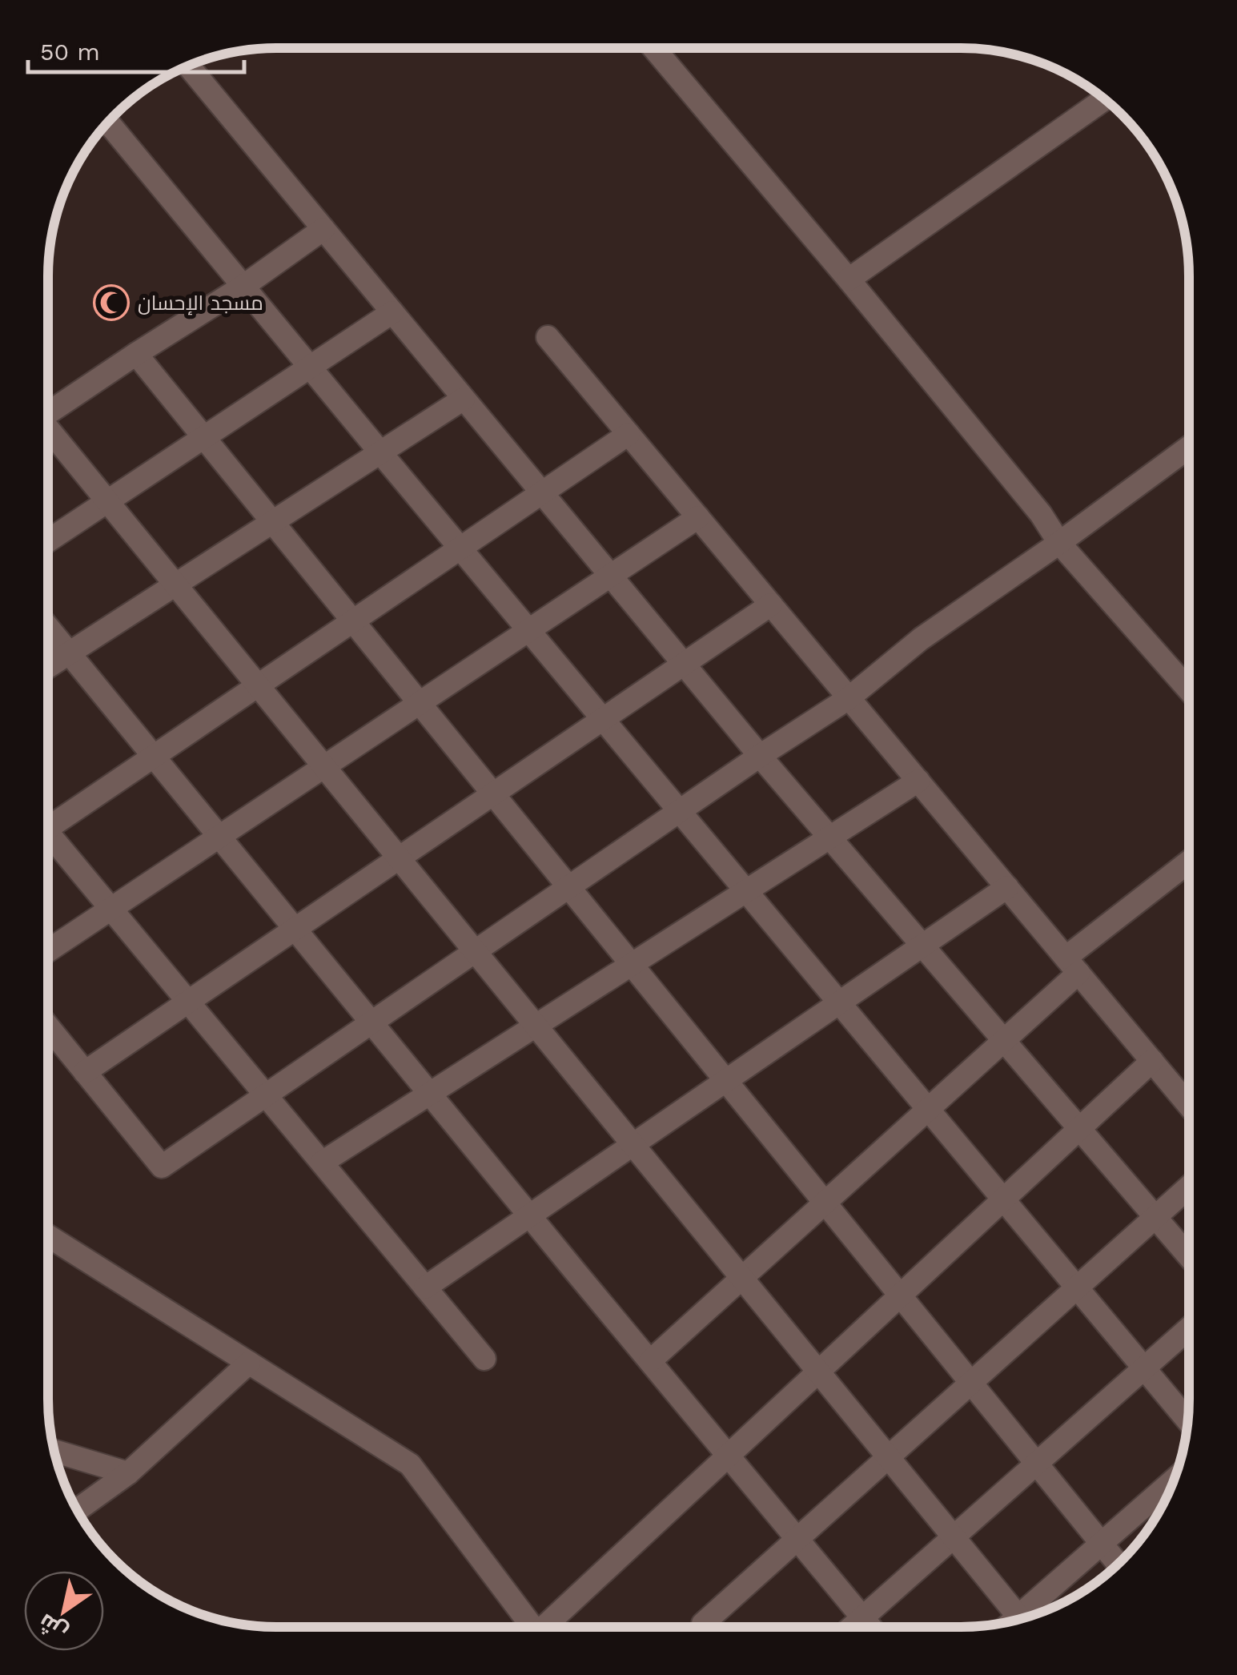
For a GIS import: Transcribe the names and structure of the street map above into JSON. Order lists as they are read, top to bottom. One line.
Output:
{"places":{"mosque":["مسجد الإحسان"]},"scale_bar":"50 m","north":"bottom left"}
